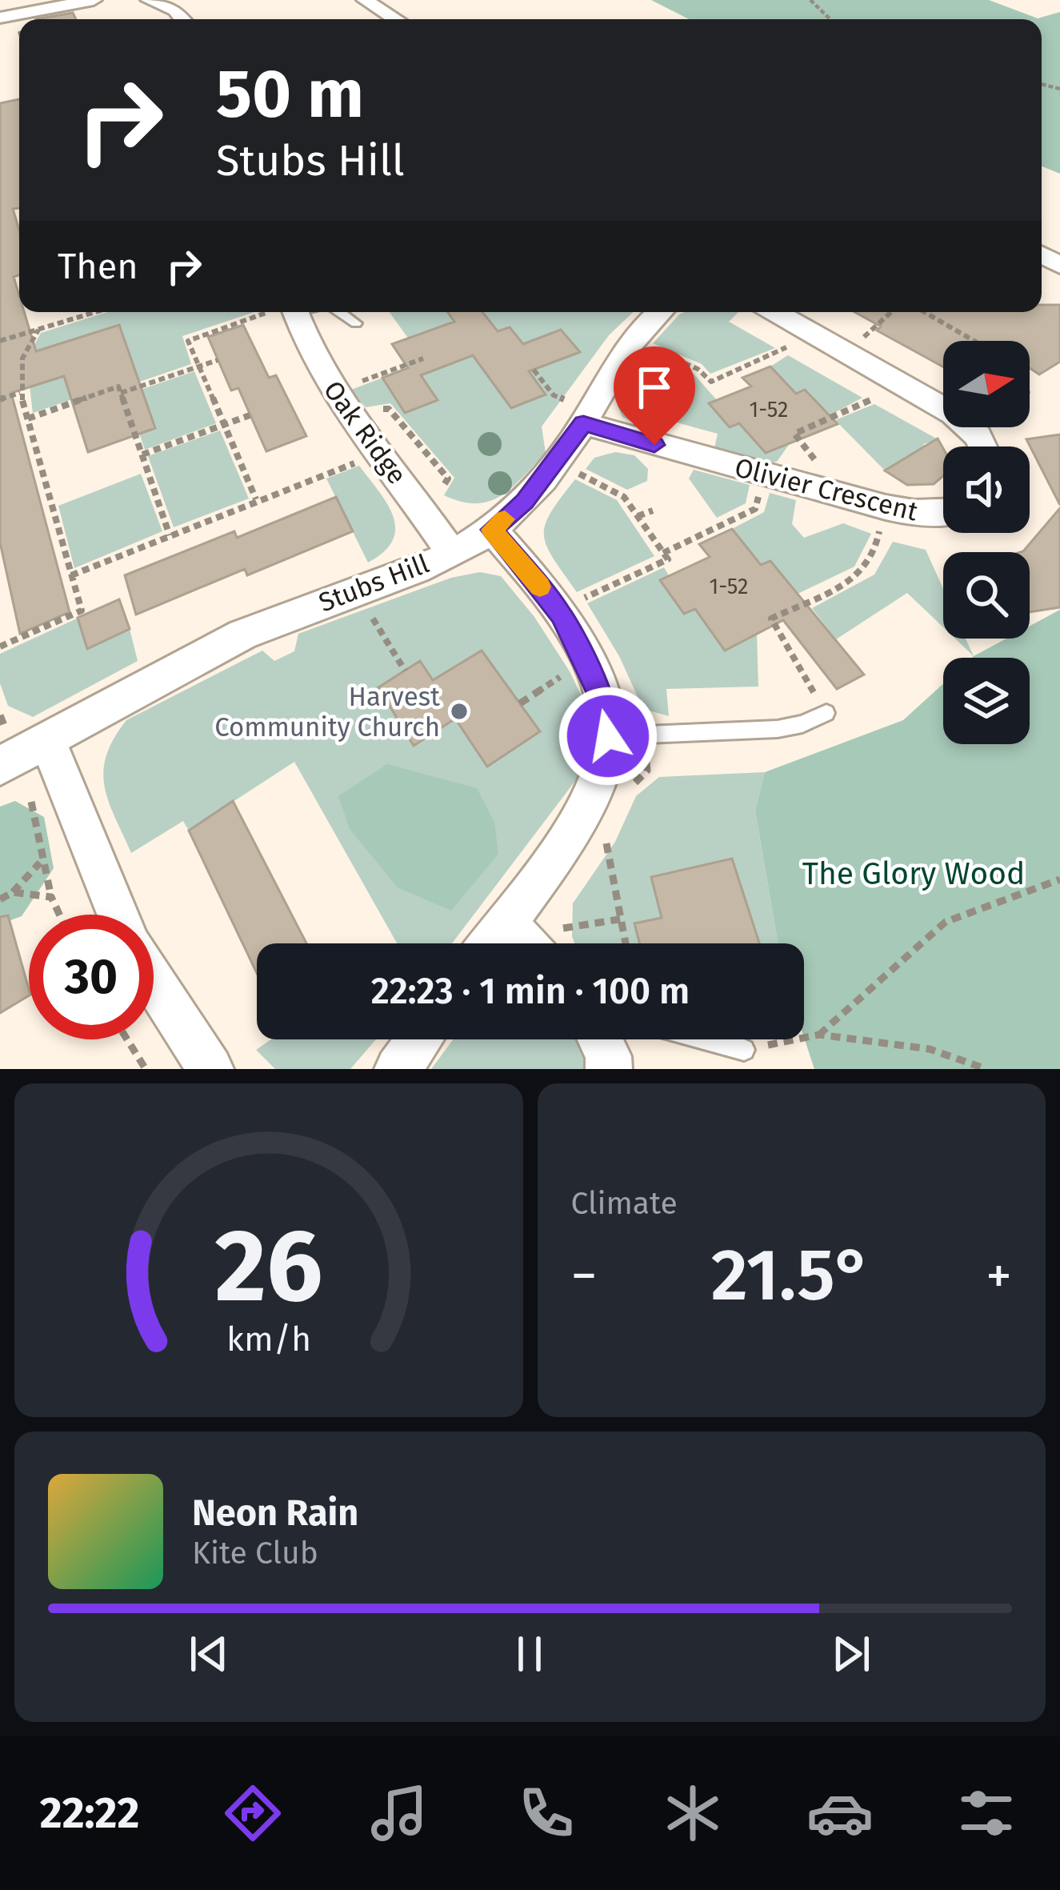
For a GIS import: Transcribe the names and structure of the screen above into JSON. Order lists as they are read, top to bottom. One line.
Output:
{"streets":{"street":["Oak Ridge","Olivier Crescent","Stubs Hill"]},"crossings":[["Oak Ridge","Stubs Hill"],["Olivier Crescent","Stubs Hill"]],"parks":["The Glory Wood"],"places":["Harvest Community Church"],"house_numbers":["1-52","1-52"],"north":"right","page":{"turn":["50 m","Stubs Hill"],"then":"Then","limit":"30","trip":"22:23 · 1 min · 100 m","tile":"Climate","heat":["−","21.5°","+"],"song":["Neon Rain","Kite Club"],"tabs":"22:22","gauge":["26","km/h"]}}
